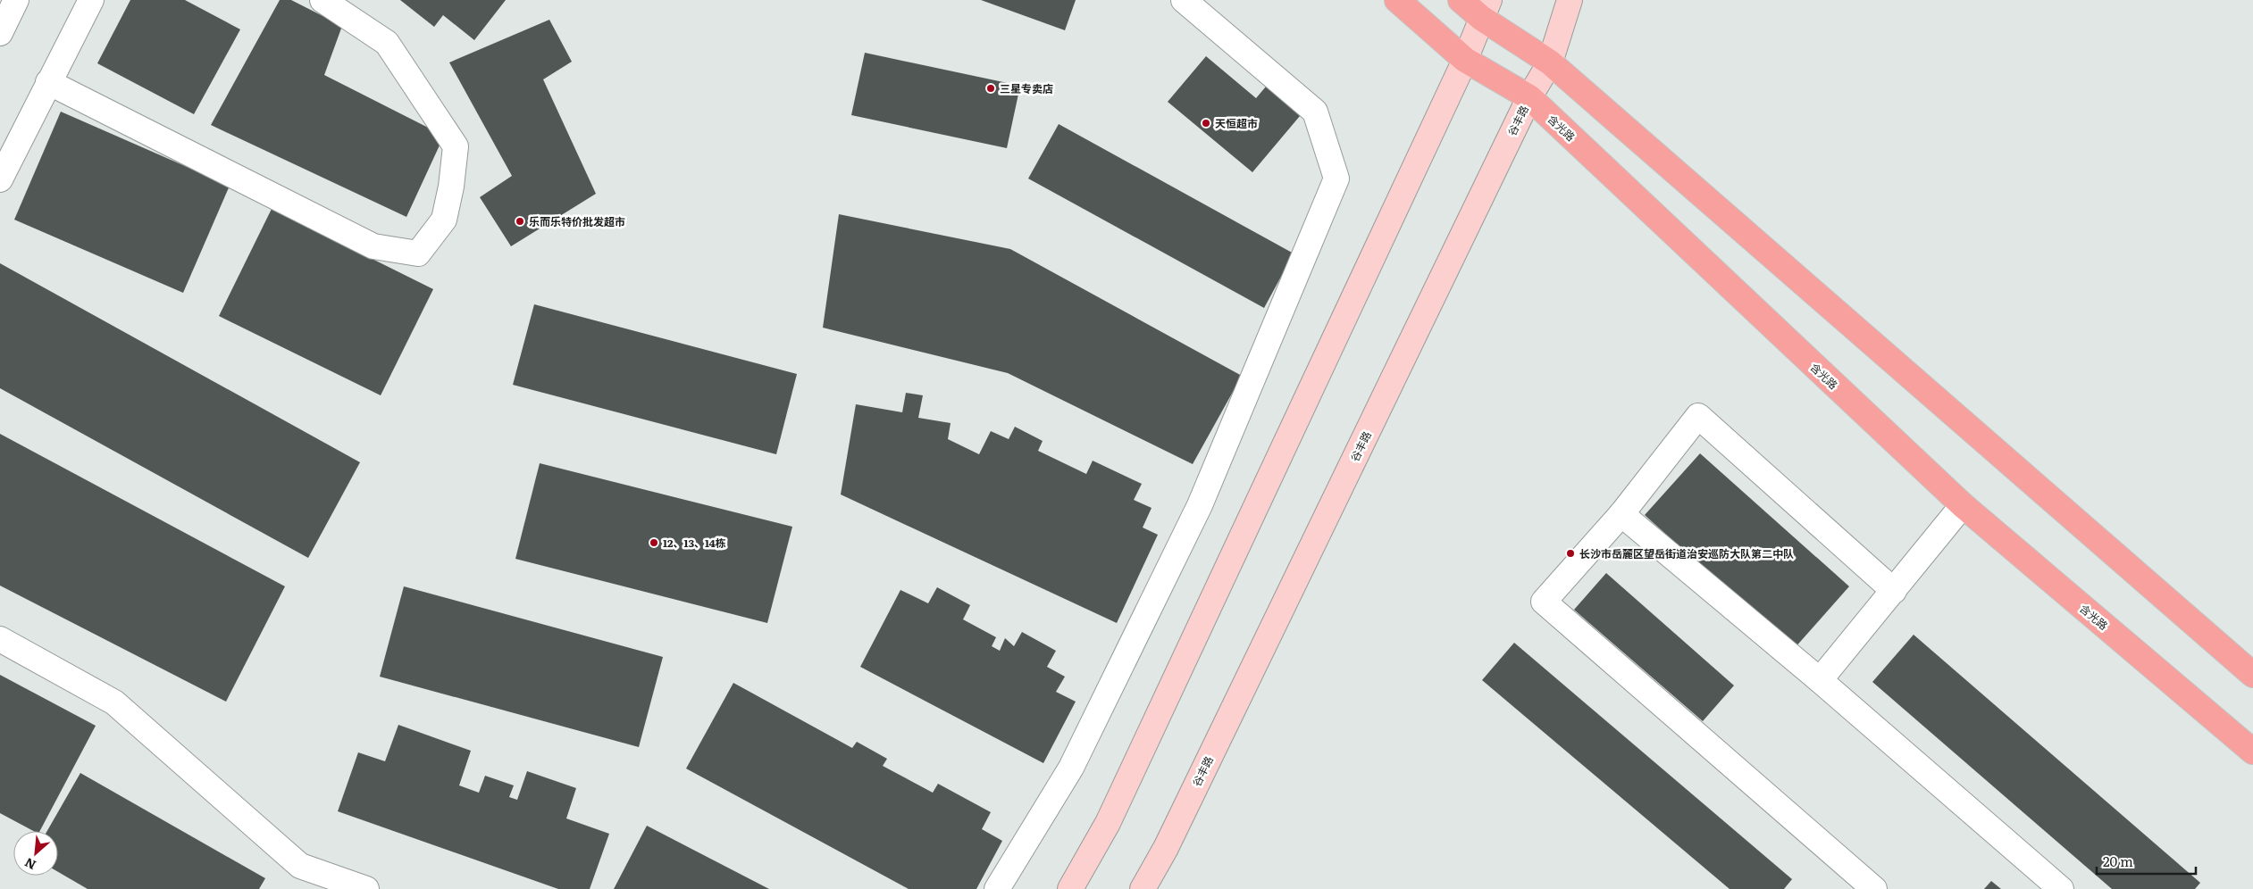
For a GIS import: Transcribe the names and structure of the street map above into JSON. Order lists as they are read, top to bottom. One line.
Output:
{"streets":{"main road":["含光路"],"street":["谷丰路"]},"crossings":[["谷丰路","含光路"]],"places":["三星专卖店","天恒超市","乐而乐特价批发超市","12、13、14栋","长沙市岳麓区望岳街道治安巡防大队第二中队"],"scale_bar":"20 m","north":"bottom left"}
